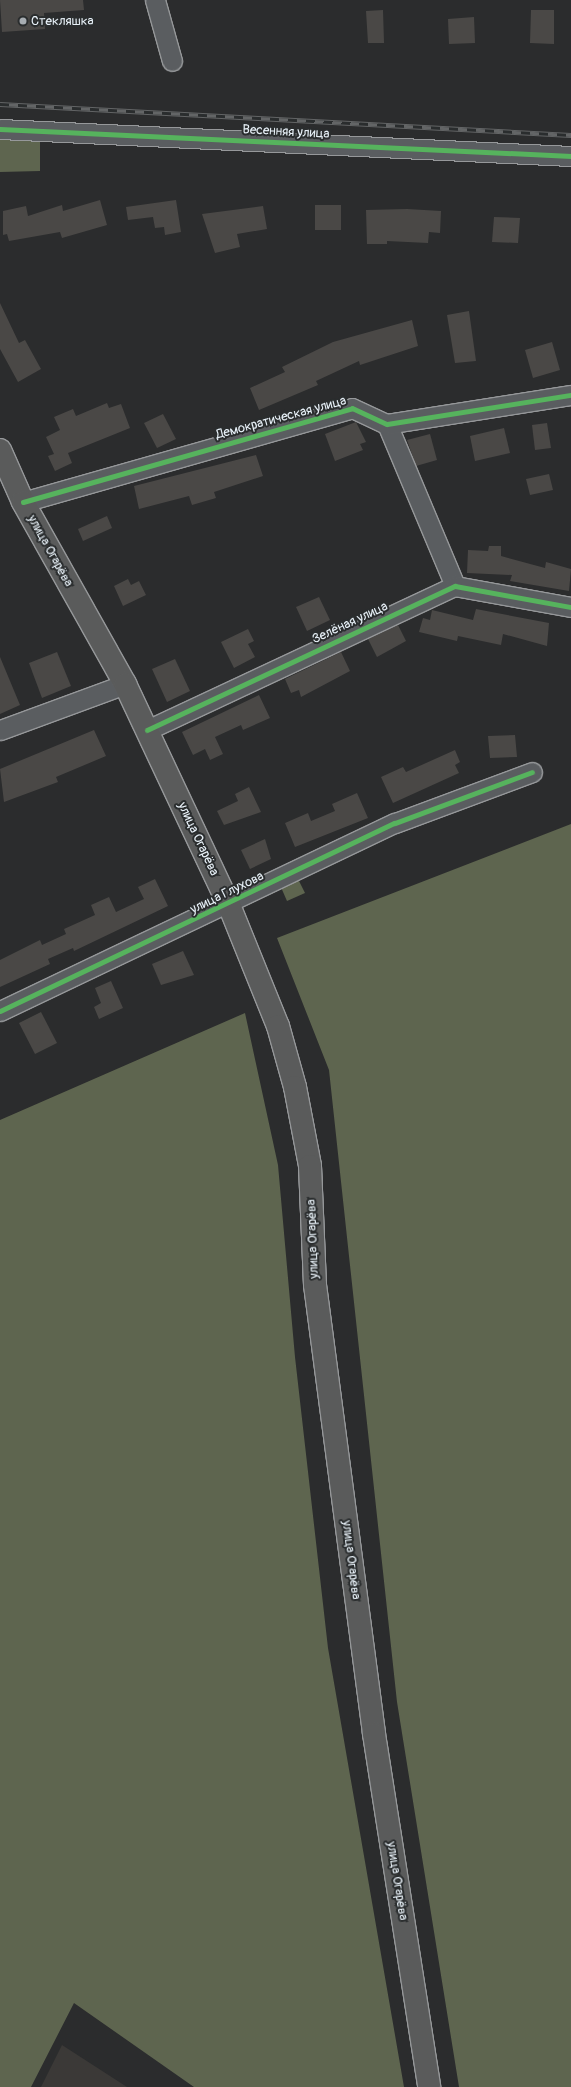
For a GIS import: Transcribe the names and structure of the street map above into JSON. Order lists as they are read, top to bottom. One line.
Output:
{"streets":{"main road":["улица Огарёва"],"street":["Весенняя улица","Демократическая улица","Зелёная улица","улица Глухова"]},"crossings":[["Демократическая улица","улица Огарёва"],["улица Огарёва","Зелёная улица"],["улица Огарёва","улица Глухова"]],"places":["Стекляшка"]}
